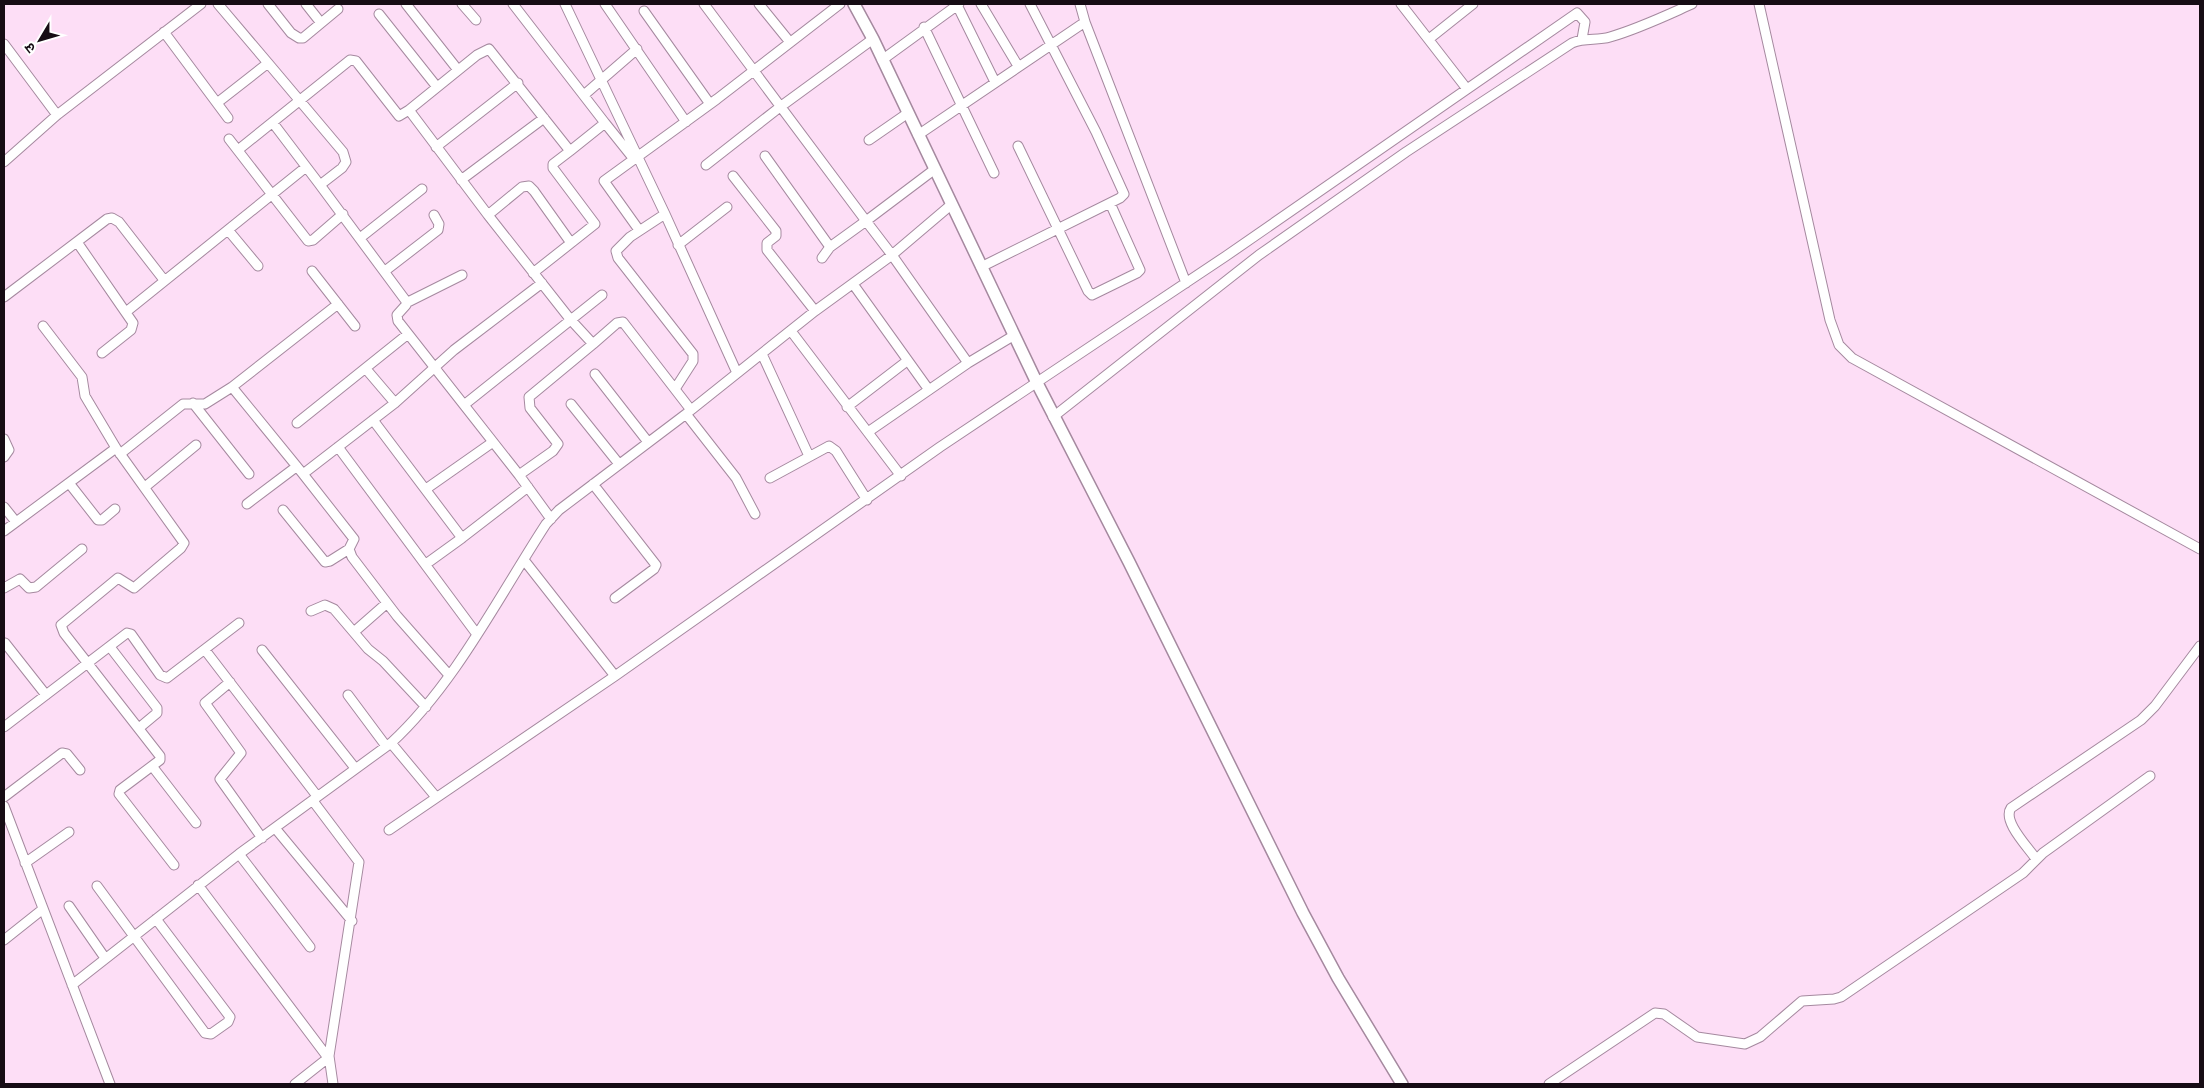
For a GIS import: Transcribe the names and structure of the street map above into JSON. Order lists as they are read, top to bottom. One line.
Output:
{"north":"bottom left"}
